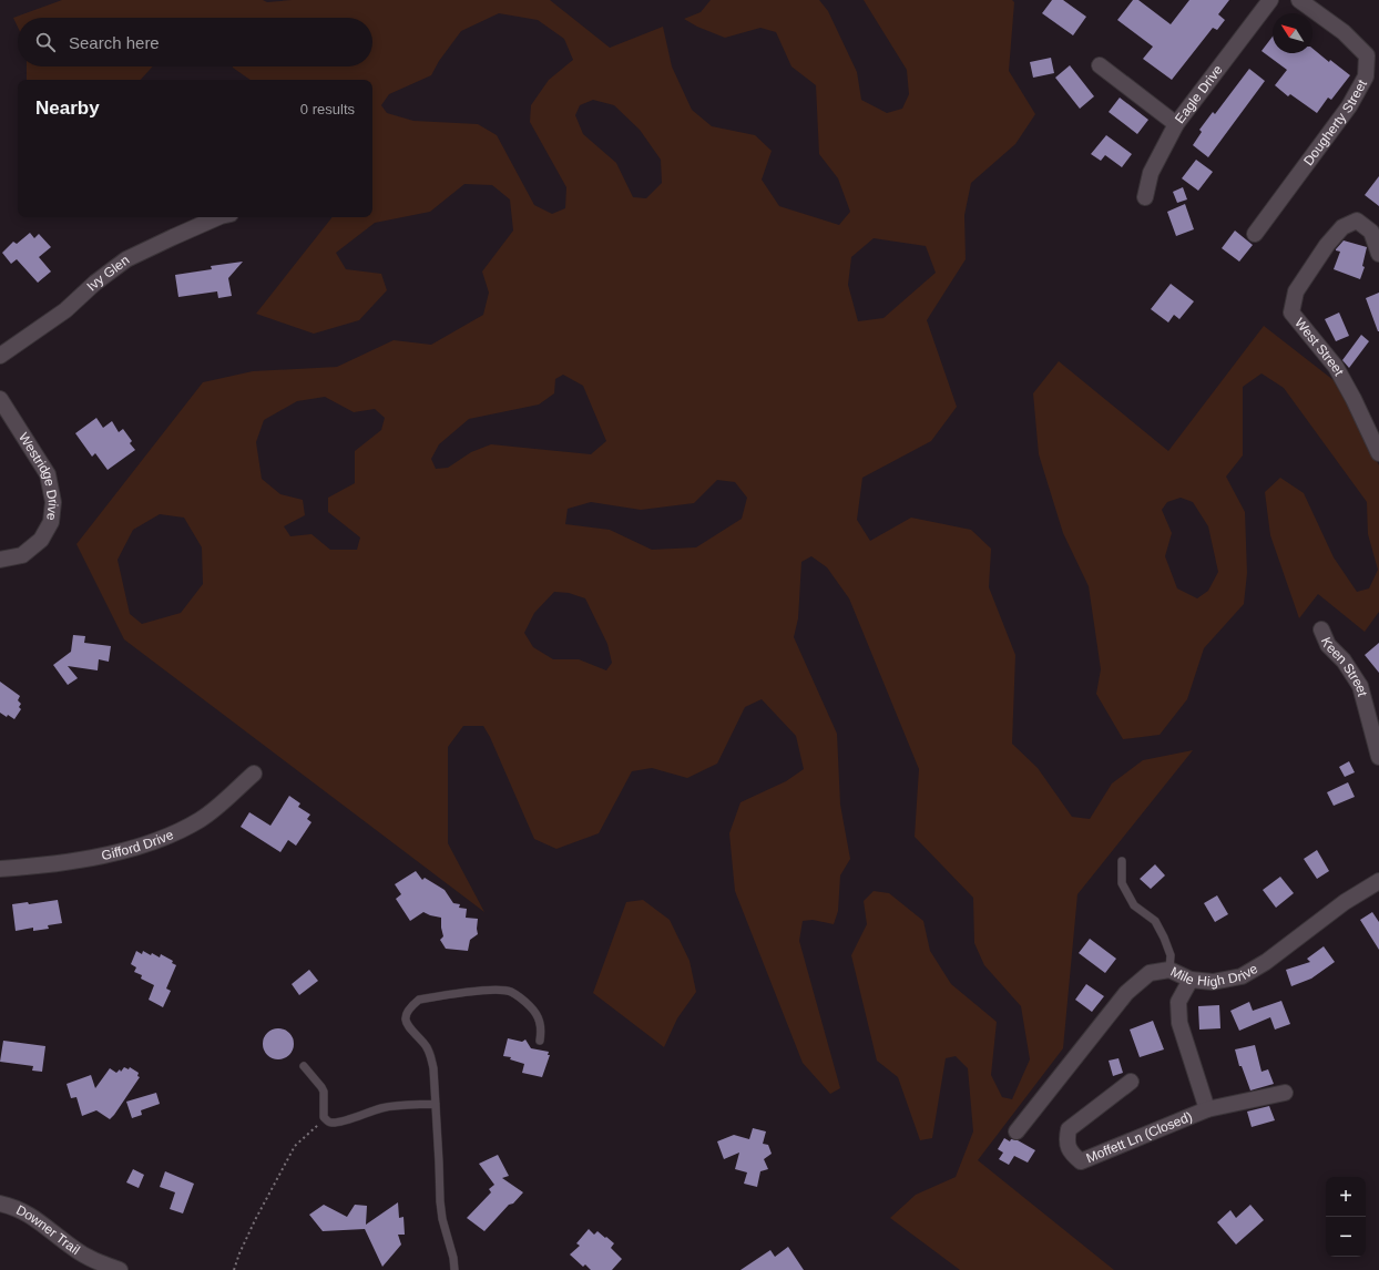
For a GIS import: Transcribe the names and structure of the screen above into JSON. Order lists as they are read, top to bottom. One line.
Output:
{"streets":{"street":["Eagle Drive","Dougherty Street","Ivy Glen","West Street","Westridge Drive","Keen Street","Gifford Drive","Mile High Drive","Moffett Ln (Closed)","Downer Trail"]},"north":"top left","page":{"search":"Search here","heading":["Nearby","0 results"],"map_buttons":["+","−"]}}
